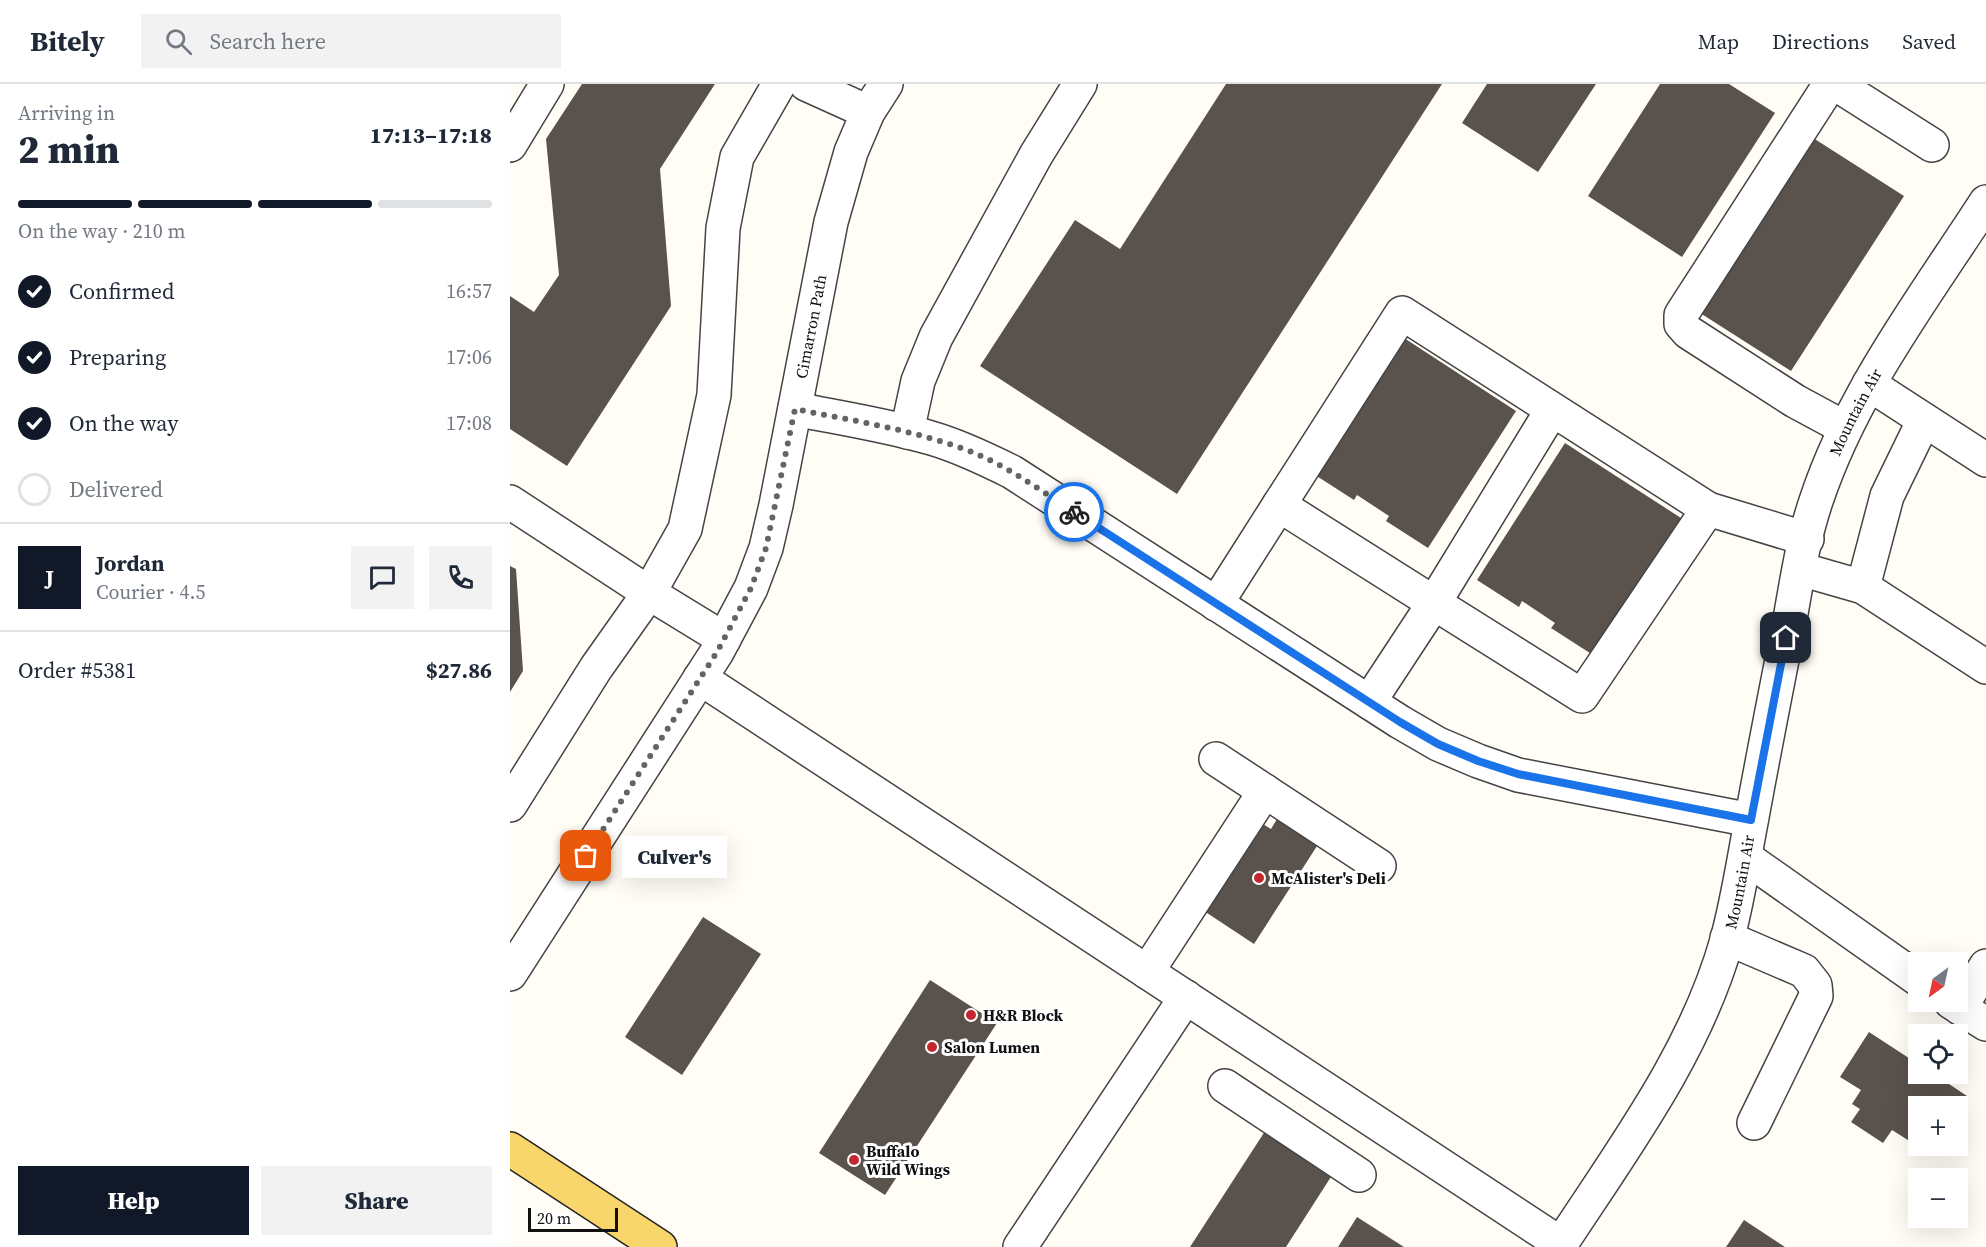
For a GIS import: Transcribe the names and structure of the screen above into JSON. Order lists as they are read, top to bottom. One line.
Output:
{"streets":{"street":["Cimarron Path","Mountain Air"]},"places":["Culver's","McAlister's Deli","H&R Block","Salon Lumen","Buffalo Wild Wings"],"scale_bar":"20 m","north":"bottom left","page":{"header":"Bitely","search":"Search here","nav":["Map","Directions","Saved"],"heading":["2 min","Arriving in","17:13–17:18"],"panel":["Jordan","Courier · 4.5","Order #5381","$27.86"],"bar":"On the way · 210 m","list":[["Confirmed","16:57"],["Preparing","17:06"],["On the way","17:08"],"Delivered"],"round":"J","bubble":"Culver's","map_buttons":["+","−"],"buttons":["Help","Share"],"scale":"20 m"}}
